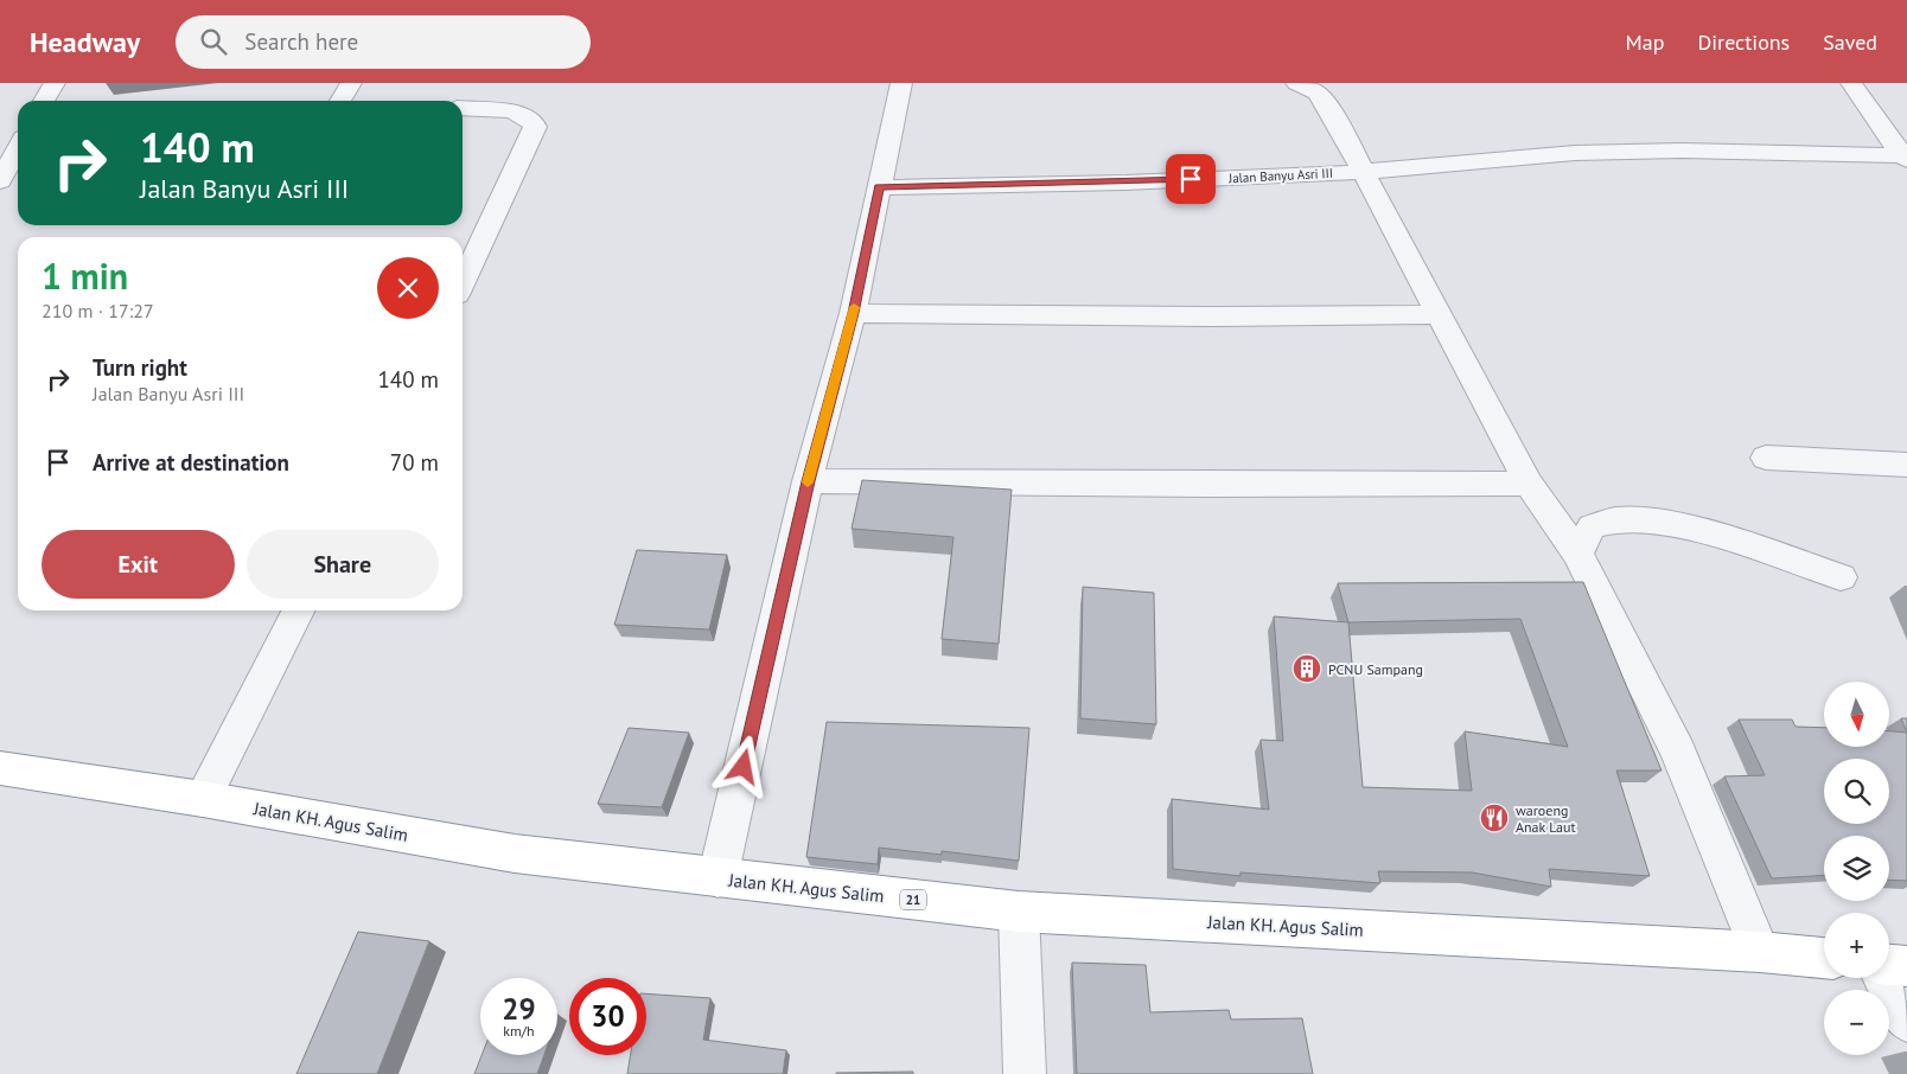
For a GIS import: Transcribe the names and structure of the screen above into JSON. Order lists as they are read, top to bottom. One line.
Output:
{"streets":{"highway":["Jalan KH. Agus Salim","21"],"street":["Jalan Banyu Asri III"]},"places":{"building":["PCNU Sampang"],"restaurant":["waroeng Anak Laut"]},"north":"bottom","page":{"header":"Headway","search":"Search here","nav":["Map","Directions","Saved"],"turn":["140 m","Jalan Banyu Asri III"],"heading":["1 min","210 m · 17:27"],"list":[{"name":"Turn right","note":"Jalan Banyu Asri III","value":"140 m"},{"name":"Arrive at destination","value":"70 m"}],"buttons":["Exit","Share"],"map_buttons":["+","−"],"speed":"29 km/h","limit":"30"}}
